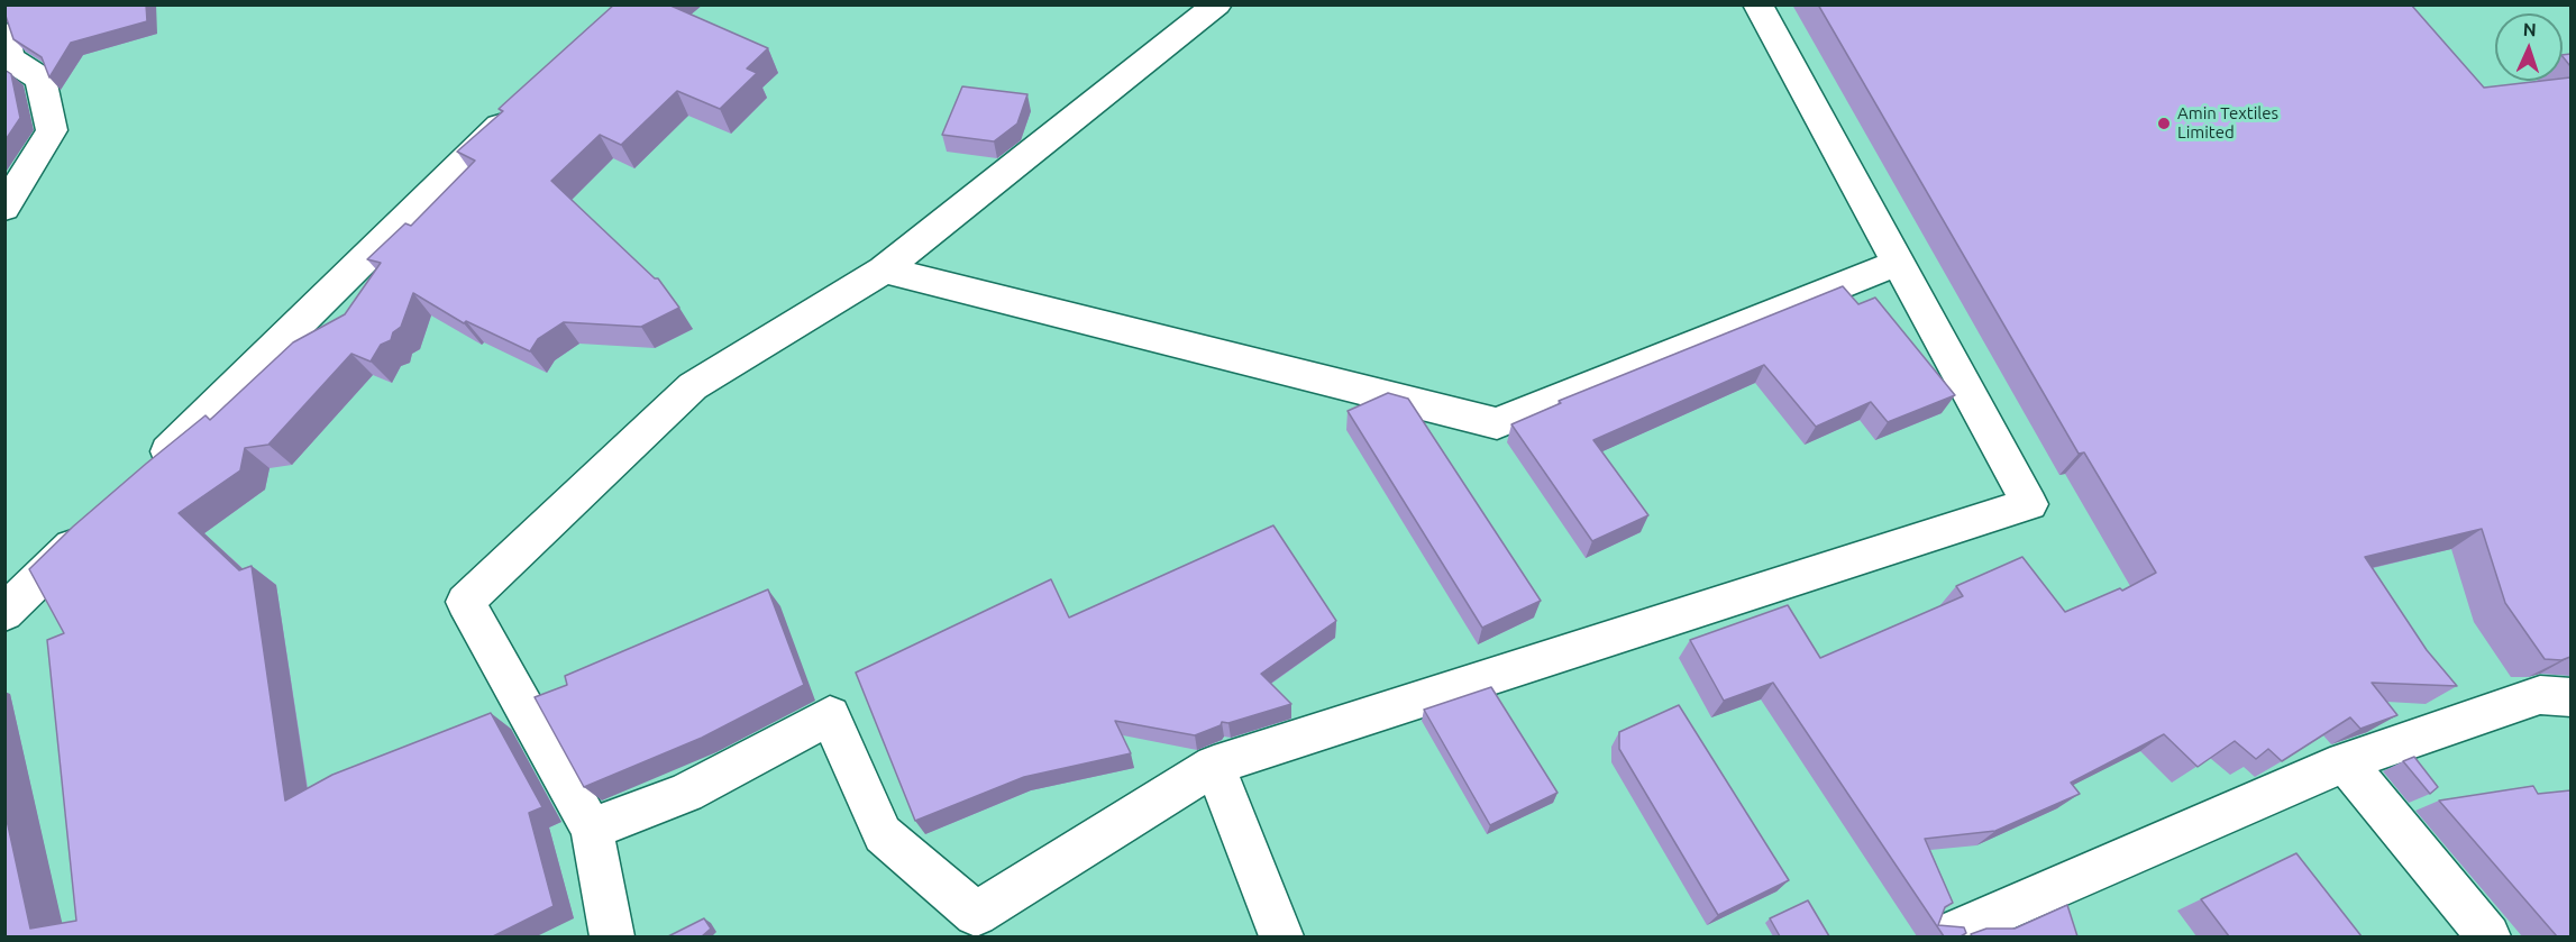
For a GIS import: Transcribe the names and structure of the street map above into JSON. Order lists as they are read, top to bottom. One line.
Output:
{"places":["Amin Textiles Limited"],"north":"top"}
